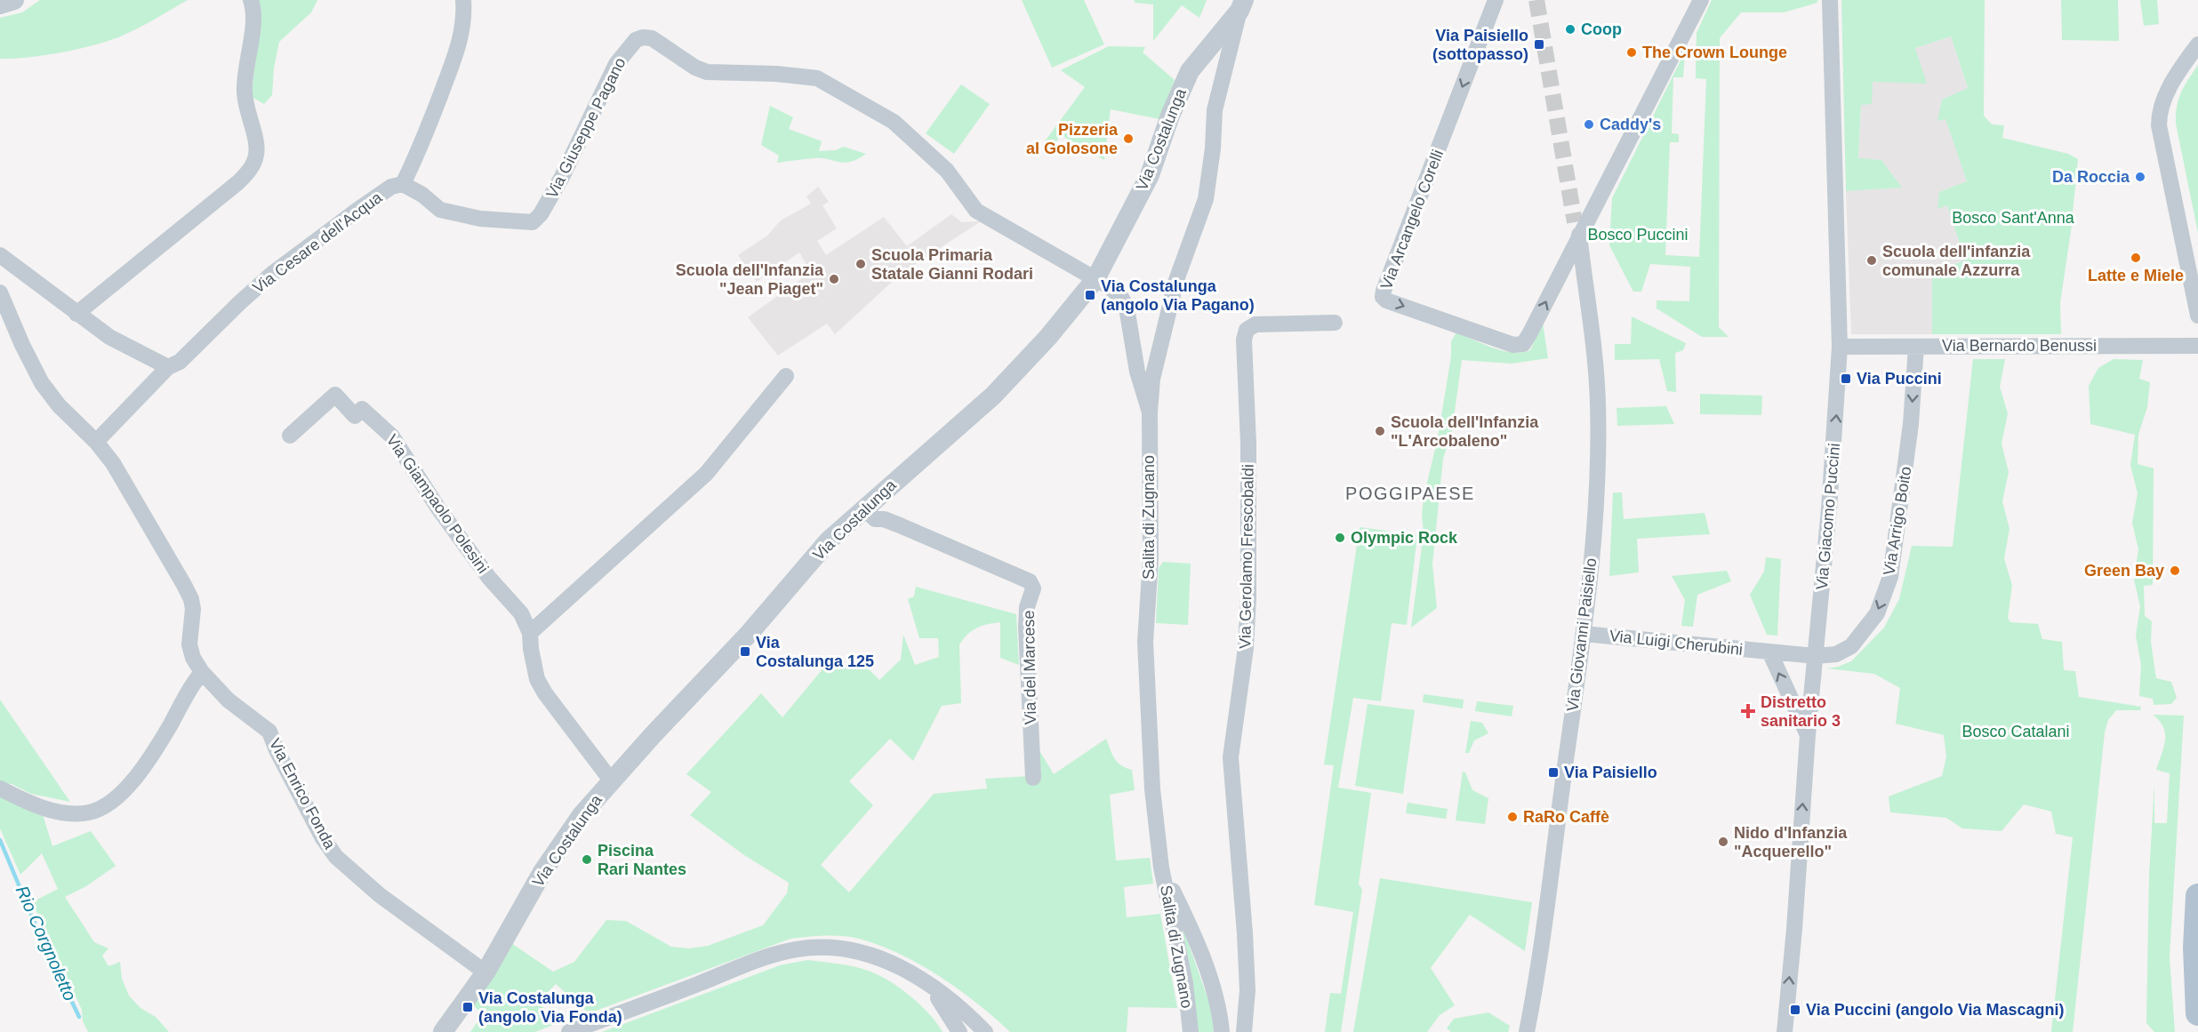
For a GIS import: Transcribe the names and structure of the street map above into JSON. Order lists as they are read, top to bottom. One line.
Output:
{"streets":{"street":["Via Giuseppe Pagano","Via Costalunga","Via Arcangelo Corelli","Via Cesare dell'Acqua","Via Bernardo Benussi","Via Giampaolo Polesini","Via Giacomo Puccini","Salita di Zugnano","Via Arrigo Boito","Via Gerolamo Frescobaldi","Via Giovanni Paisiello","Via Luigi Cherubini","Via del Marcese","Via Enrico Fonda"]},"crossings":[["Via Giuseppe Pagano","Via Costalunga"],["Via Giuseppe Pagano","Via Cesare dell'Acqua"],["Via Giuseppe Pagano","Salita di Zugnano"],["Via Costalunga","Via Giampaolo Polesini"],["Via Costalunga","Salita di Zugnano"],["Via Costalunga","Via del Marcese"],["Via Costalunga","Via Enrico Fonda"],["Via Arcangelo Corelli","Via Giovanni Paisiello"],["Via Bernardo Benussi","Via Giacomo Puccini"],["Via Bernardo Benussi","Via Arrigo Boito"],["Via Giacomo Puccini","Via Arrigo Boito"],["Via Giacomo Puccini","Via Luigi Cherubini"],["Via Arrigo Boito","Via Luigi Cherubini"],["Via Giovanni Paisiello","Via Luigi Cherubini"]],"one_way":["Via Giacomo Puccini","Via Arrigo Boito"],"districts":["POGGIPAESE"],"water":["Rio Corgnoletto"],"parks":["Bosco Sant'Anna","Bosco Puccini","Bosco Catalani"],"places":{"other":["Coop","The Crown Lounge","Caddy's","Pizzeria al Golosone","Da Roccia","Latte e Miele","Scuola dell'infanzia comunale Azzurra","Scuola Primaria Statale Gianni Rodari","Scuola dell'Infanzia \"Jean Piaget\"","Scuola dell'Infanzia \"L'Arcobaleno\"","Olympic Rock","Green Bay","RaRo Caffè","Nido d'Infanzia \"Acquerello\"","Piscina Rari Nantes"],"transit":["Via Paisiello (sottopasso)","Via Costalunga (angolo Via Pagano)","Via Puccini","Via Costalunga 125","Via Paisiello","Via Costalunga (angolo Via Fonda)","Via Puccini (angolo Via Mascagni)"],"health":["Distretto sanitario 3"]}}
